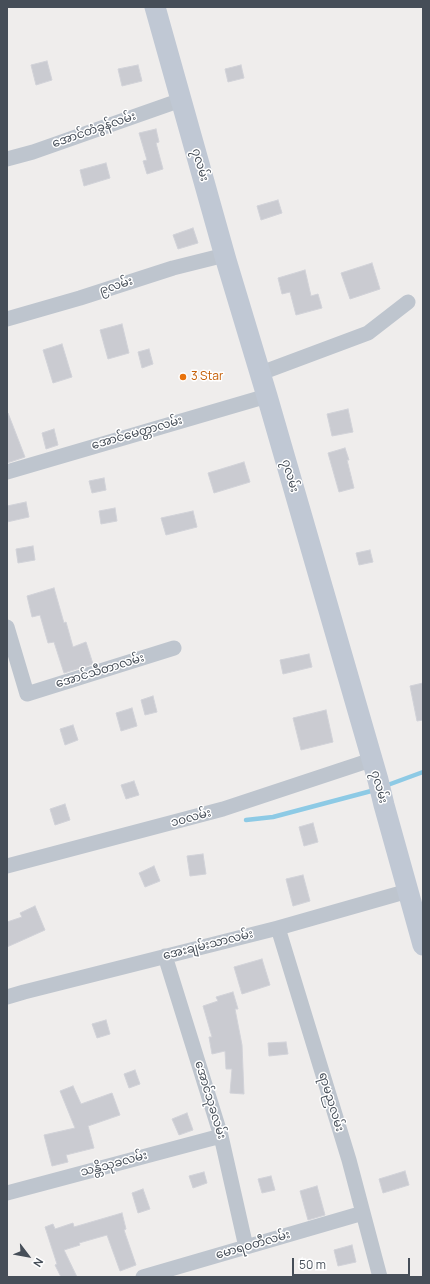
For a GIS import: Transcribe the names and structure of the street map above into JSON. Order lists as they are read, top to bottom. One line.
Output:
{"streets":{"street":["အောင်တံခွန်လမ်း","၇လမ်း","၉လမ်း","အောင်မေတ္တာလမ်း","အောင်သီတာလမ်း","၁၀လမ်း","အေးချမ်းသာလမ်း","အောင်သုခလမ်း","ရာမညလမ်း","သန္တိသုခလမ်း","မောရဝတီလမ်း"]},"crossings":[["အောင်တံခွန်လမ်း","၇လမ်း"],["၇လမ်း","၉လမ်း"],["၇လမ်း","အောင်မေတ္တာလမ်း"],["၇လမ်း","၁၀လမ်း"],["၇လမ်း","အေးချမ်းသာလမ်း"],["အေးချမ်းသာလမ်း","အောင်သုခလမ်း"],["အေးချမ်းသာလမ်း","ရာမညလမ်း"],["အောင်သုခလမ်း","သန္တိသုခလမ်း"],["အောင်သုခလမ်း","မောရဝတီလမ်း"],["ရာမညလမ်း","မောရဝတီလမ်း"]],"places":["3 Star"],"scale_bar":"50 m","north":"bottom right"}
